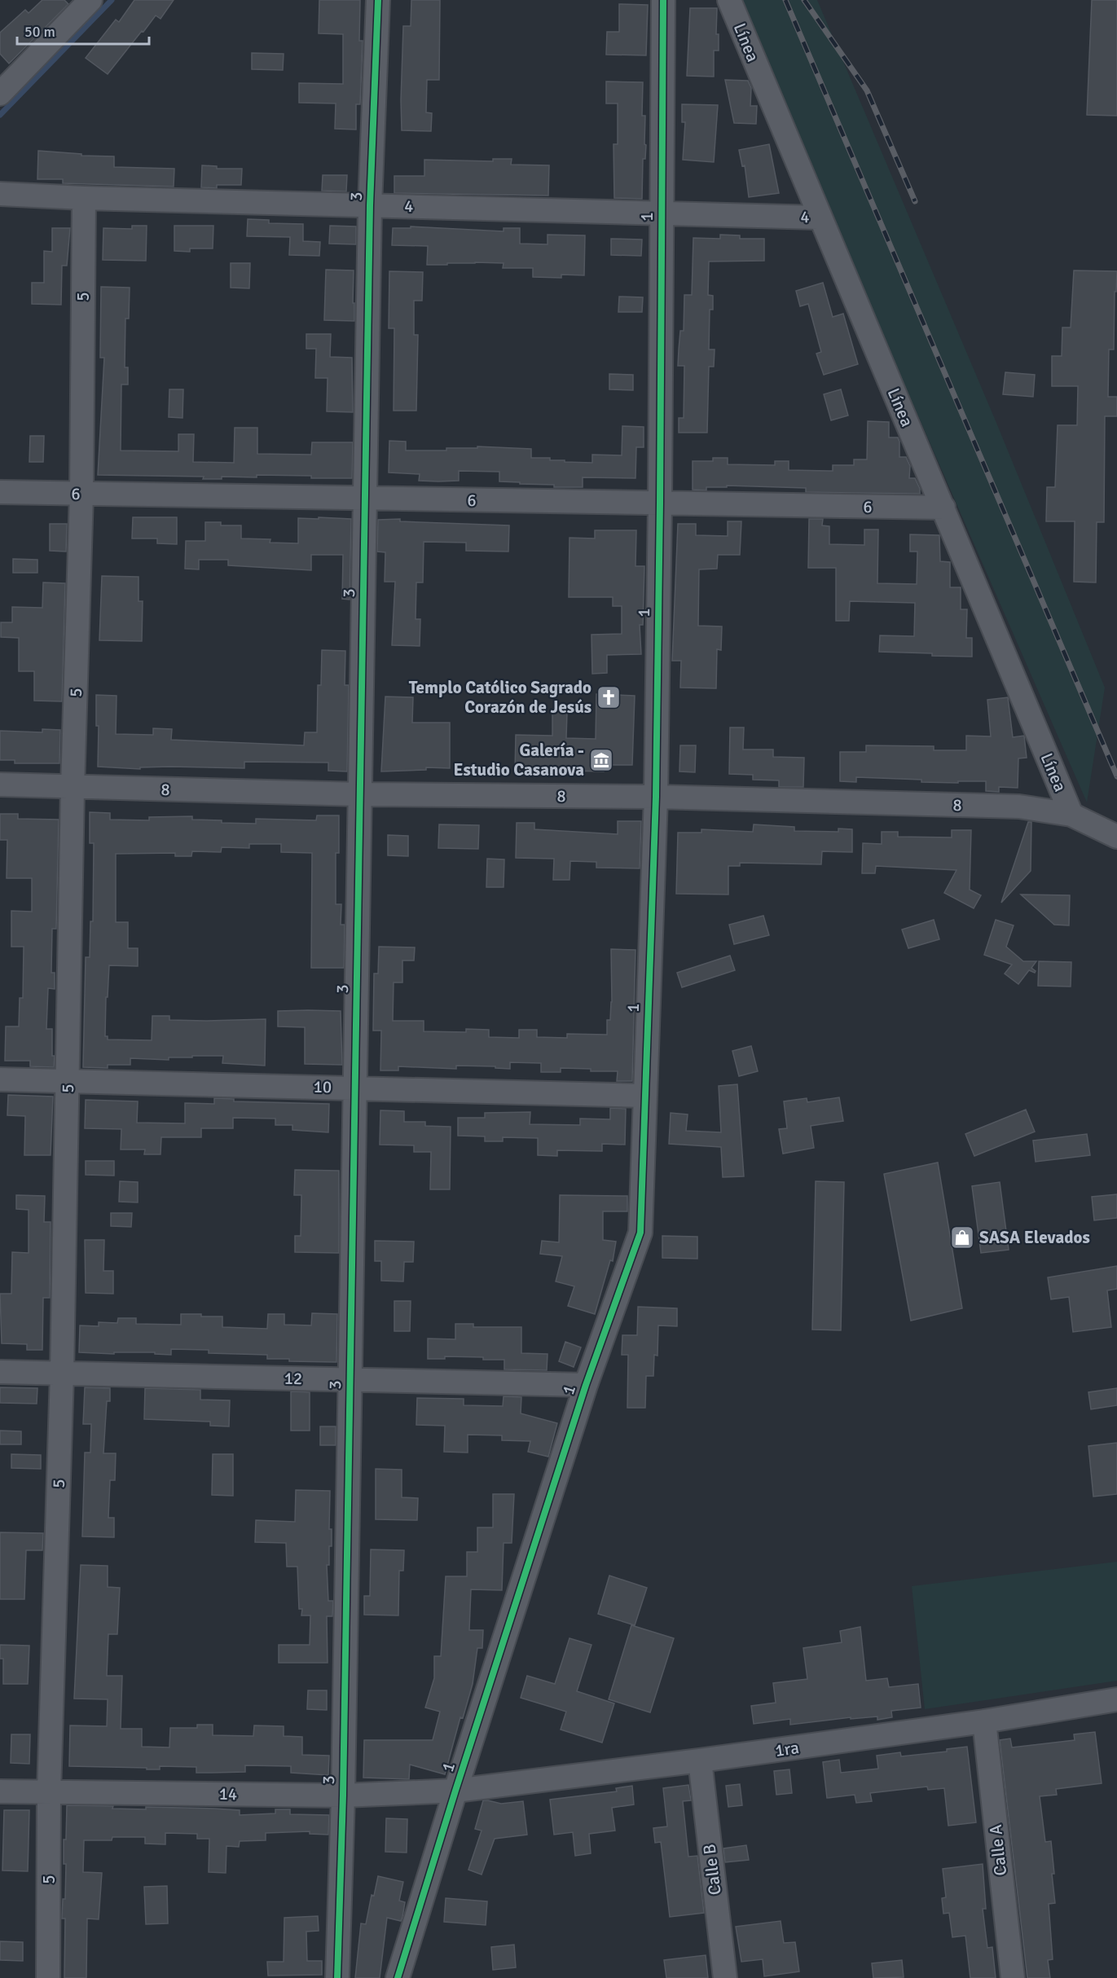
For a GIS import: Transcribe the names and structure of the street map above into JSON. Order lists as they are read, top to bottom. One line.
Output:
{"streets":{"street":["Línea","3","4","1","5","6","8","10","12","1ra","14","Calle A","Calle B"]},"crossings":[["Línea","4"],["Línea","6"],["Línea","8"],["3","4"],["3","6"],["3","8"],["3","10"],["3","12"],["3","14"],["4","1"],["4","5"],["1","6"],["1","8"],["1","10"],["1","12"],["1","1ra"],["1","14"],["5","6"],["5","8"],["5","10"],["5","12"],["5","14"],["1ra","14"],["1ra","Calle A"],["1ra","Calle B"]],"places":{"church":["Templo Católico Sagrado Corazón de Jesús"],"museum":["Galería - Estudio Casanova"],"shop":["SASA Elevados"]},"scale_bar":"50 m"}
